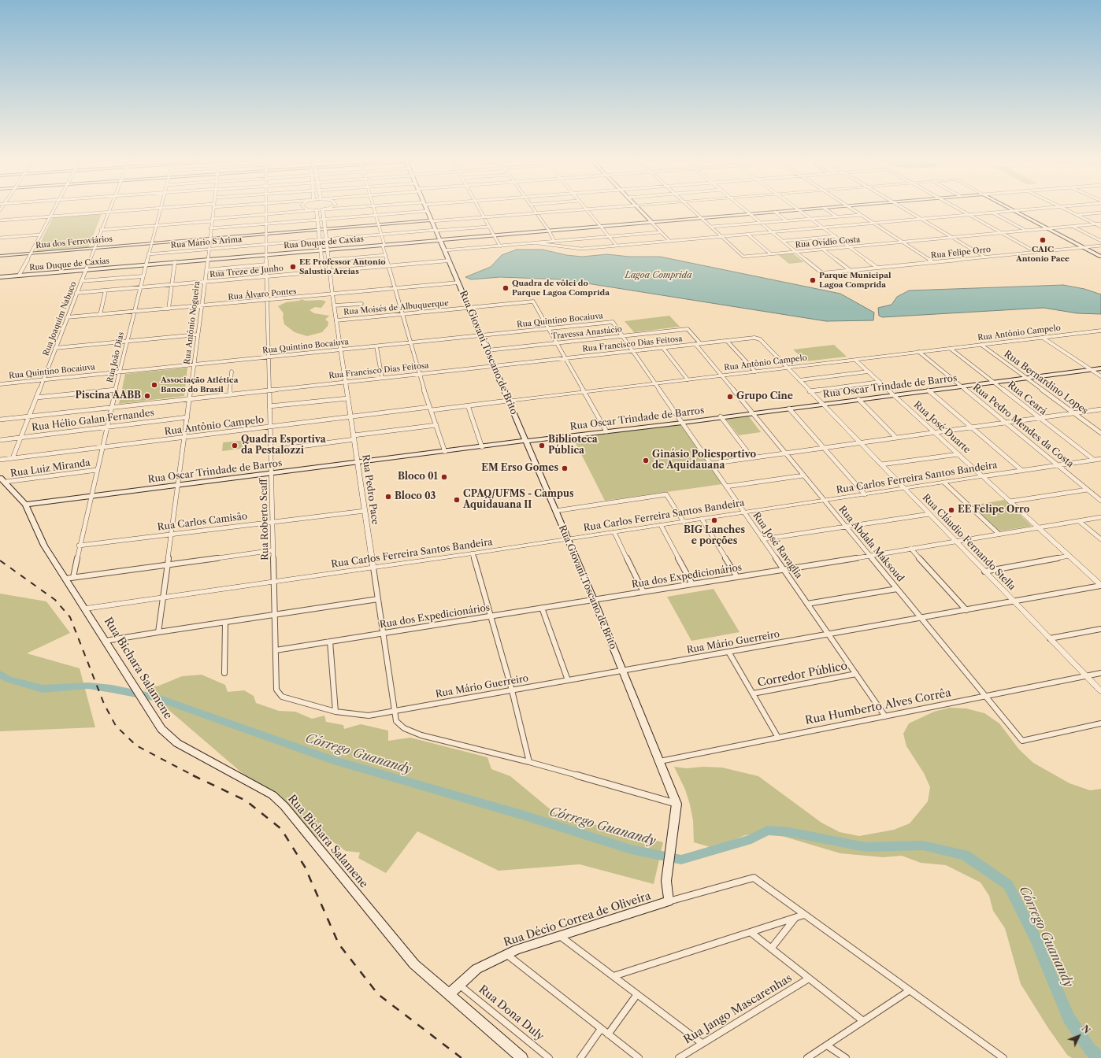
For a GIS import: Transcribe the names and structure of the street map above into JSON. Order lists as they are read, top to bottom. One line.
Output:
{"streets":{"main road":["Rua dos Ferroviários","Rua Duque de Caxias","Rua Giovani Toscano de Brito","Rua Oscar Trindade de Barros","Rua Bichara Salamene","Rua Décio Correa de Oliveira"],"street":["Rua Mário S Arima","Rua Ovídio Costa","Rua Felipe Orro","Rua Treze de Junho","Rua Álvaro Pontes","Rua Moisés de Albuquerque","Rua Joaquim Nabuco","Rua Quintino Bocaiuva","Rua Antônio Nogueira","Travessa Anastácio","Rua Antônio Campelo","Rua Francisco Dias Feitosa","Rua João Dias","Rua Bernardino Lopes","Rua Ceará","Rua Hélio Galan Fernandes","Rua Pedro Mendes da Costa","Rua José Duarte","Rua Luiz Miranda","Rua Carlos Ferreira Santos Bandeira","Rua Pedro Pace","Rua Roberto Scaff","Rua Carlos Camisão","Rua Cláudio Fernando Stella","Rua Abdala Maksoud","Rua José Ravaglia","Rua dos Expedicionários","Rua Mário Guerreiro","Corredor Público","Rua Humberto Alves Corrêa","Rua Jango Mascarenhas","Rua Dona Duly"]},"crossings":[["Rua dos Ferroviários","Rua Joaquim Nabuco"],["Rua dos Ferroviários","Rua Antônio Nogueira"],["Rua dos Ferroviários","Rua Giovani Toscano de Brito"],["Rua dos Ferroviários","Rua João Dias"],["Rua dos Ferroviários","Rua Pedro Pace"],["Rua dos Ferroviários","Rua Roberto Scaff"],["Rua Mário S Arima","Rua Antônio Nogueira"],["Rua Mário S Arima","Rua Giovani Toscano de Brito"],["Rua Mário S Arima","Rua João Dias"],["Rua Mário S Arima","Rua Pedro Pace"],["Rua Mário S Arima","Rua Roberto Scaff"],["Rua Duque de Caxias","Rua Joaquim Nabuco"],["Rua Duque de Caxias","Rua Antônio Nogueira"],["Rua Duque de Caxias","Rua Giovani Toscano de Brito"],["Rua Duque de Caxias","Rua João Dias"],["Rua Duque de Caxias","Rua Pedro Pace"],["Rua Duque de Caxias","Rua Roberto Scaff"],["Rua Ovídio Costa","Rua Felipe Orro"],["Rua Treze de Junho","Rua Joaquim Nabuco"],["Rua Treze de Junho","Rua Antônio Nogueira"],["Rua Treze de Junho","Rua João Dias"],["Rua Treze de Junho","Rua Pedro Pace"],["Rua Treze de Junho","Rua Roberto Scaff"],["Rua Álvaro Pontes","Rua Joaquim Nabuco"],["Rua Álvaro Pontes","Rua Antônio Nogueira"],["Rua Álvaro Pontes","Rua Giovani Toscano de Brito"],["Rua Álvaro Pontes","Rua João Dias"],["Rua Álvaro Pontes","Rua Pedro Pace"],["Rua Álvaro Pontes","Rua Roberto Scaff"],["Rua Moisés de Albuquerque","Rua Quintino Bocaiuva"],["Rua Moisés de Albuquerque","Rua Giovani Toscano de Brito"],["Rua Moisés de Albuquerque","Rua Pedro Pace"],["Rua Joaquim Nabuco","Rua Quintino Bocaiuva"],["Rua Joaquim Nabuco","Rua Antônio Campelo"],["Rua Joaquim Nabuco","Rua Francisco Dias Feitosa"],["Rua Joaquim Nabuco","Rua Hélio Galan Fernandes"],["Rua Quintino Bocaiuva","Rua Antônio Nogueira"],["Rua Quintino Bocaiuva","Rua Giovani Toscano de Brito"],["Rua Quintino Bocaiuva","Rua João Dias"],["Rua Quintino Bocaiuva","Rua Pedro Pace"],["Rua Quintino Bocaiuva","Rua Roberto Scaff"],["Rua Quintino Bocaiuva","Rua José Ravaglia"],["Rua Antônio Nogueira","Rua Antônio Campelo"],["Rua Antônio Nogueira","Rua Francisco Dias Feitosa"],["Rua Antônio Nogueira","Rua Oscar Trindade de Barros"],["Rua Antônio Nogueira","Rua Hélio Galan Fernandes"],["Rua Antônio Nogueira","Rua Carlos Ferreira Santos Bandeira"],["Rua Antônio Nogueira","Rua Carlos Camisão"],["Travessa Anastácio","Rua Francisco Dias Feitosa"],["Travessa Anastácio","Rua Giovani Toscano de Brito"],["Travessa Anastácio","Rua José Ravaglia"],["Rua Antônio Campelo","Rua Giovani Toscano de Brito"],["Rua Antônio Campelo","Rua João Dias"],["Rua Antônio Campelo","Rua Bernardino Lopes"],["Rua Antônio Campelo","Rua Ceará"],["Rua Antônio Campelo","Rua Pedro Mendes da Costa"],["Rua Antônio Campelo","Rua José Duarte"],["Rua Antônio Campelo","Rua Pedro Pace"],["Rua Antônio Campelo","Rua Roberto Scaff"],["Rua Antônio Campelo","Rua Cláudio Fernando Stella"],["Rua Antônio Campelo","Rua Abdala Maksoud"],["Rua Antônio Campelo","Rua José Ravaglia"],["Rua Francisco Dias Feitosa","Rua Giovani Toscano de Brito"],["Rua Francisco Dias Feitosa","Rua João Dias"],["Rua Francisco Dias Feitosa","Rua Pedro Pace"],["Rua Francisco Dias Feitosa","Rua Roberto Scaff"],["Rua Francisco Dias Feitosa","Rua Cláudio Fernando Stella"],["Rua Francisco Dias Feitosa","Rua Abdala Maksoud"],["Rua Francisco Dias Feitosa","Rua José Ravaglia"],["Rua Giovani Toscano de Brito","Rua Oscar Trindade de Barros"],["Rua Giovani Toscano de Brito","Rua Carlos Ferreira Santos Bandeira"],["Rua Giovani Toscano de Brito","Rua dos Expedicionários"],["Rua Giovani Toscano de Brito","Rua Mário Guerreiro"],["Rua Giovani Toscano de Brito","Rua Humberto Alves Corrêa"],["Rua Giovani Toscano de Brito","Rua Décio Correa de Oliveira"],["Rua João Dias","Rua Oscar Trindade de Barros"],["Rua João Dias","Rua Hélio Galan Fernandes"],["Rua João Dias","Rua Luiz Miranda"],["Rua João Dias","Rua Carlos Camisão"],["Rua Bernardino Lopes","Rua Oscar Trindade de Barros"],["Rua Oscar Trindade de Barros","Rua Ceará"],["Rua Oscar Trindade de Barros","Rua Pedro Mendes da Costa"],["Rua Oscar Trindade de Barros","Rua José Duarte"],["Rua Oscar Trindade de Barros","Rua Pedro Pace"],["Rua Oscar Trindade de Barros","Rua Roberto Scaff"],["Rua Oscar Trindade de Barros","Rua Cláudio Fernando Stella"],["Rua Oscar Trindade de Barros","Rua Abdala Maksoud"],["Rua Oscar Trindade de Barros","Rua José Ravaglia"],["Rua Oscar Trindade de Barros","Rua Bichara Salamene"],["Rua Ceará","Rua Carlos Ferreira Santos Bandeira"],["Rua Pedro Mendes da Costa","Rua Carlos Ferreira Santos Bandeira"],["Rua José Duarte","Rua Carlos Ferreira Santos Bandeira"],["Rua José Duarte","Rua dos Expedicionários"],["Rua José Duarte","Rua Mário Guerreiro"],["Rua Luiz Miranda","Rua Bichara Salamene"],["Rua Carlos Ferreira Santos Bandeira","Rua Pedro Pace"],["Rua Carlos Ferreira Santos Bandeira","Rua Roberto Scaff"],["Rua Carlos Ferreira Santos Bandeira","Rua Cláudio Fernando Stella"],["Rua Carlos Ferreira Santos Bandeira","Rua Abdala Maksoud"],["Rua Carlos Ferreira Santos Bandeira","Rua José Ravaglia"],["Rua Carlos Ferreira Santos Bandeira","Rua Bichara Salamene"],["Rua Pedro Pace","Rua Carlos Camisão"],["Rua Pedro Pace","Rua dos Expedicionários"],["Rua Pedro Pace","Rua Mário Guerreiro"],["Rua Roberto Scaff","Rua Carlos Camisão"],["Rua Roberto Scaff","Rua dos Expedicionários"],["Rua Roberto Scaff","Rua Mário Guerreiro"],["Rua Cláudio Fernando Stella","Rua dos Expedicionários"],["Rua Cláudio Fernando Stella","Rua Mário Guerreiro"],["Rua Cláudio Fernando Stella","Rua Humberto Alves Corrêa"],["Rua Abdala Maksoud","Rua dos Expedicionários"],["Rua Abdala Maksoud","Rua Mário Guerreiro"],["Rua Abdala Maksoud","Rua Humberto Alves Corrêa"],["Rua José Ravaglia","Rua dos Expedicionários"],["Rua José Ravaglia","Rua Mário Guerreiro"],["Rua José Ravaglia","Corredor Público"],["Rua José Ravaglia","Rua Humberto Alves Corrêa"],["Rua Bichara Salamene","Rua Décio Correa de Oliveira"],["Rua Décio Correa de Oliveira","Rua Dona Duly"]],"water":["Lagoa Comprida","Córrego Guanandy"],"places":["CAIC Antonio Pace","EE Professor Antonio Salustio Areias","Parque Municipal Lagoa Comprida","Quadra de vôlei do Parque Lagoa Comprida","Associação Atlética Banco do Brasil","Piscina AABB","Grupo Cine","Quadra Esportiva da Pestalozzi","Biblioteca Pública","Ginásio Poliesportivo de Aquidauana","EM Erso Gomes","Bloco 01","Bloco 03","CPAQ/UFMS - Campus Aquidauana II","EE Felipe Orro","BIG Lanches e porções"],"north":"top right"}
